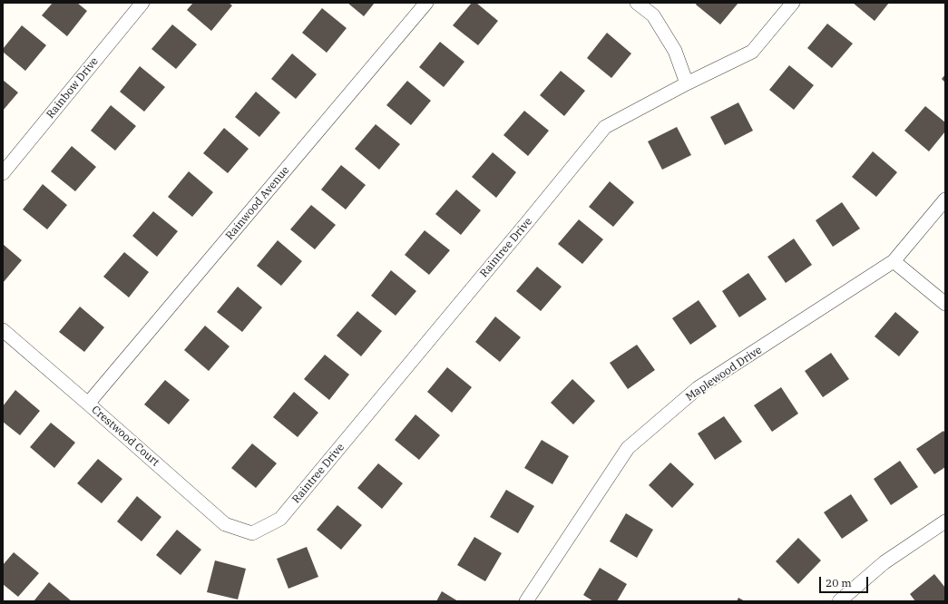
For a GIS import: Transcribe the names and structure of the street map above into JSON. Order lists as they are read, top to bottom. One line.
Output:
{"streets":{"street":["Rainbow Drive","Rainwood Avenue","Raintree Drive","Maplewood Drive","Crestwood Court"]},"crossings":[["Rainwood Avenue","Crestwood Court"],["Raintree Drive","Crestwood Court"]],"scale_bar":"20 m"}
